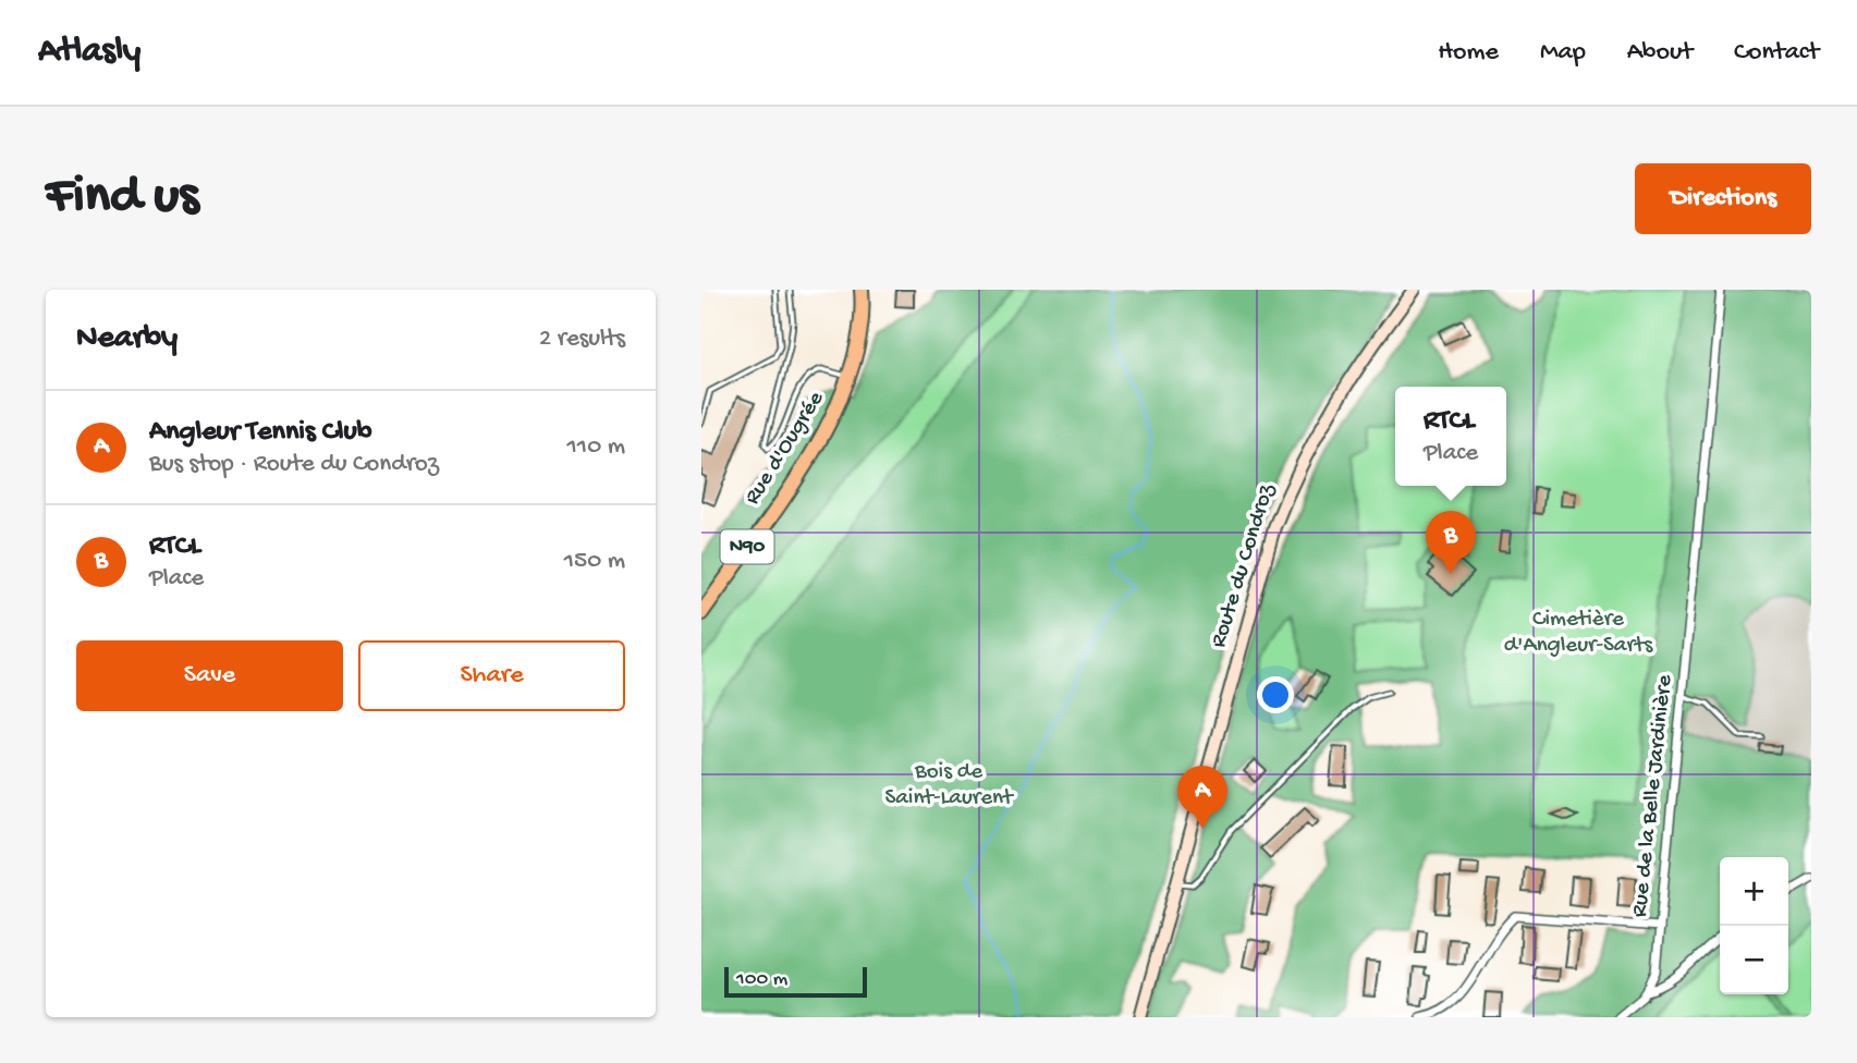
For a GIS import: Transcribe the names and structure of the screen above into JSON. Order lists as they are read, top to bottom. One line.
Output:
{"streets":{"main road":["Rue d'Ougrée","N90","Route du Condroz"],"street":["Rue de la Belle Jardinière"]},"parks":["Cimetière d'Angleur-Sarts","Bois de Saint-Laurent"],"scale_bar":"100 m","page":{"header":"Atlasly","nav":["Home","Map","About","Contact"],"buttons":["Directions",["Save","Share"]],"title":"Find us","heading":["Nearby","2 results"],"popup":["RTCL","Place"],"list":[{"mark":"A","name":"Angleur Tennis Club","note":"Bus stop · Route du Condroz","value":"110 m"},{"mark":"B","name":"RTCL","note":"Place","value":"150 m"}],"pins":["B","A"],"map_buttons":["+","−"],"scale":"100 m"}}
